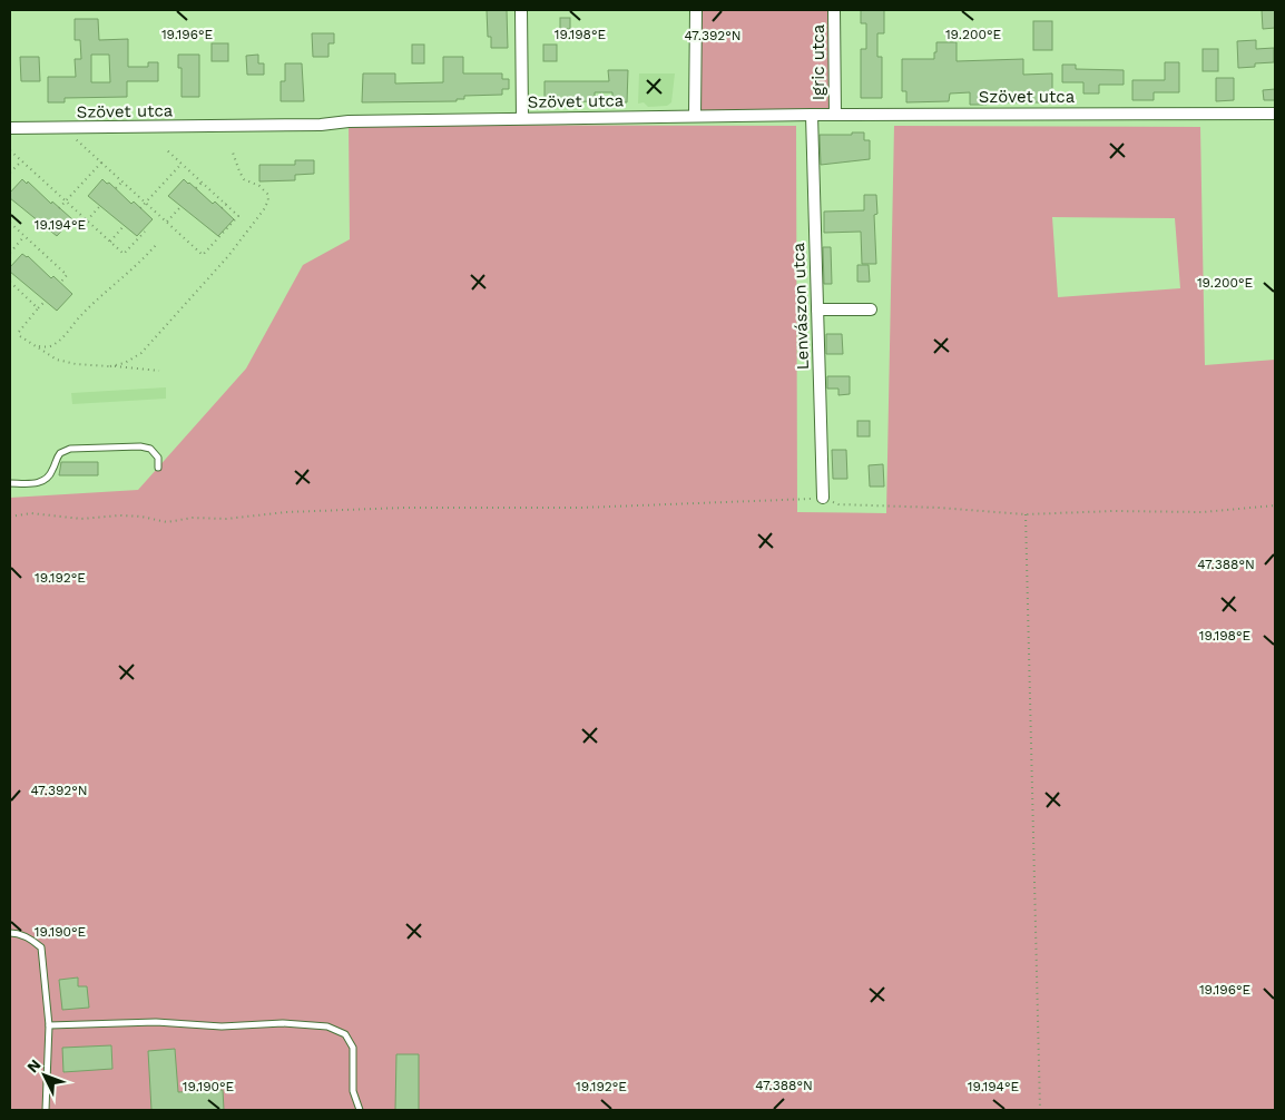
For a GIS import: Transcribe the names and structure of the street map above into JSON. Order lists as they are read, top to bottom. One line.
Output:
{"streets":{"street":["Igric utca","Szövet utca","Lenvászon utca"]},"crossings":[["Igric utca","Szövet utca"],["Szövet utca","Lenvászon utca"]],"north":"top left","coordinates":["19.196°E","19.198°E","19.200°E","47.392°N","19.194°E","47.388°N","19.192°E","19.190°E"]}
